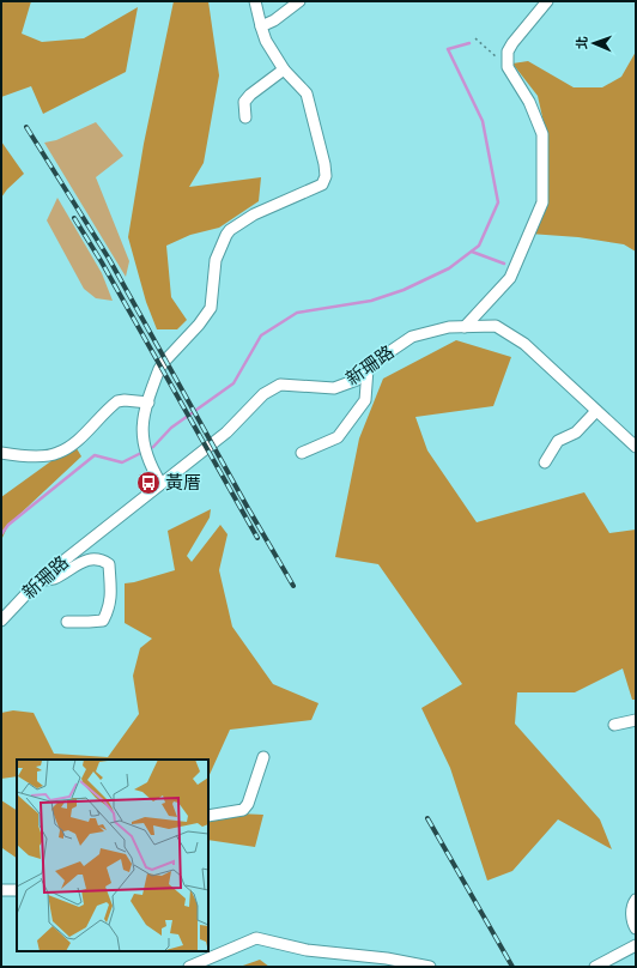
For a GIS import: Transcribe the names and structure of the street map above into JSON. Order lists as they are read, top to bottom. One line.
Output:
{"streets":{"street":["新珊路"]},"places":{"bus stop":["黃厝"]},"north":"left"}
